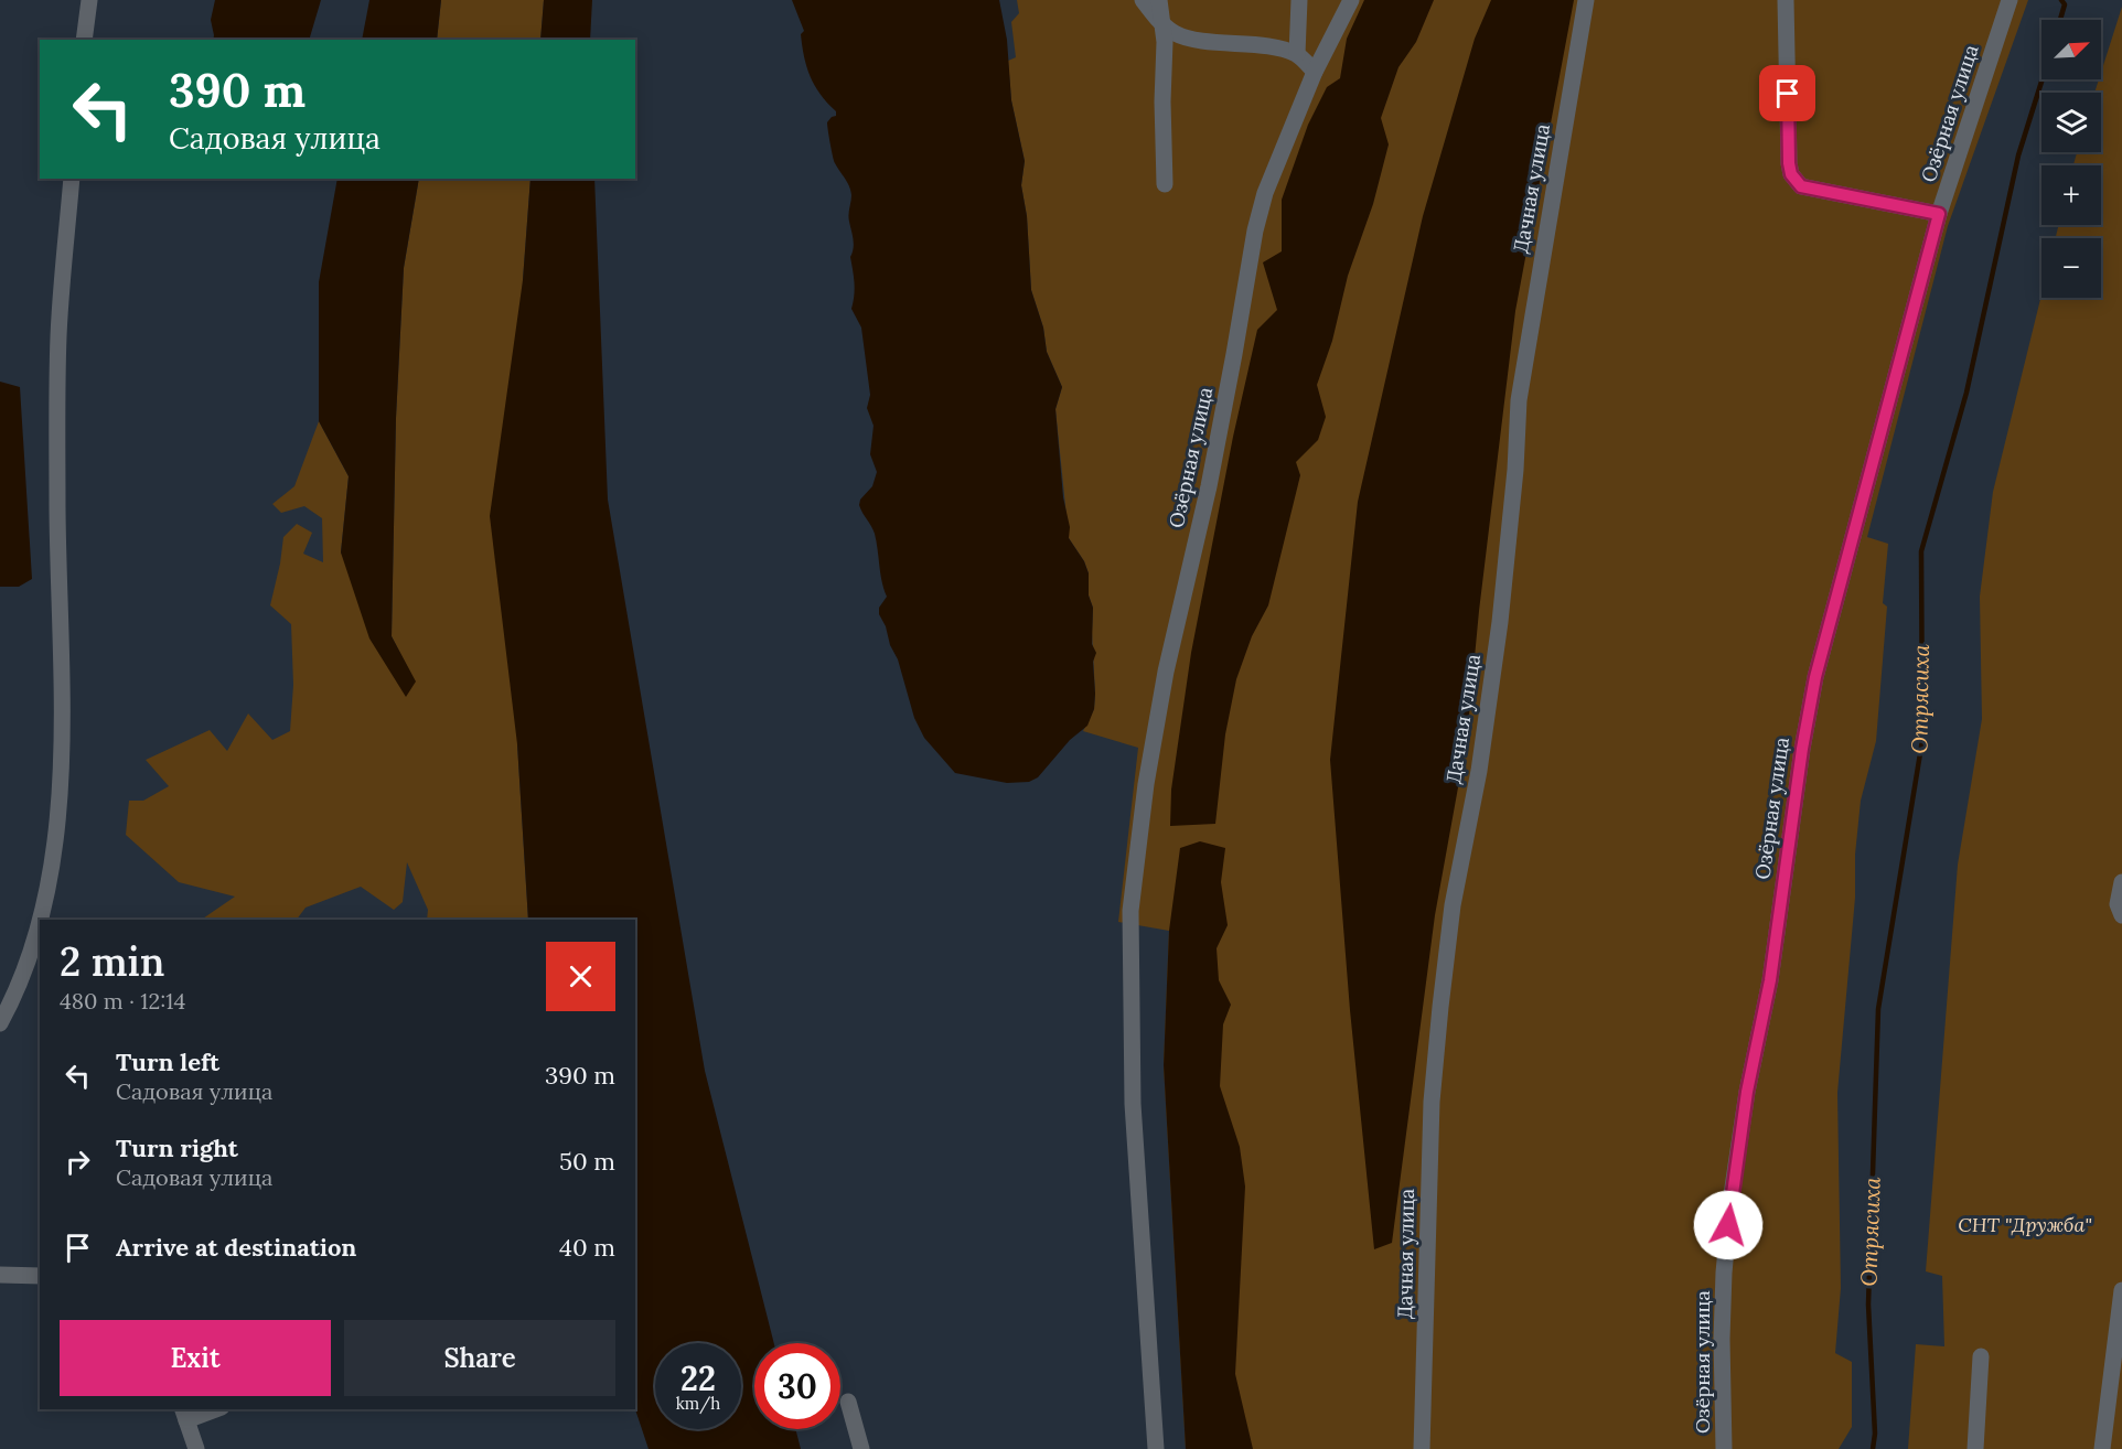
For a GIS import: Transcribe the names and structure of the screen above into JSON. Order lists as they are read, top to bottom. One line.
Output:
{"streets":{"street":["Озёрная улица","Дачная улица"]},"water":["Отрясиха"],"parks":["СНТ \"Дружба\""],"north":"top right","page":{"map_buttons":["+","−"],"turn":["390 m","Садовая улица"],"heading":["2 min","480 m · 12:14"],"list":[{"name":"Turn left","note":"Садовая улица","value":"390 m"},{"name":"Turn right","note":"Садовая улица","value":"50 m"},{"name":"Arrive at destination","value":"40 m"}],"buttons":["Exit","Share"],"speed":"22 km/h","limit":"30"}}
